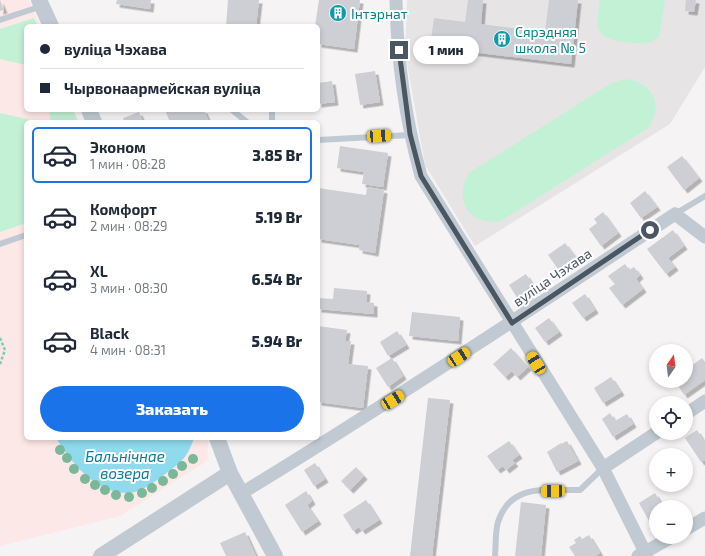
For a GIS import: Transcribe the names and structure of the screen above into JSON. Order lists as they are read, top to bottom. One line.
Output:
{"streets":{"street":["вуліца Чэхава"]},"water":["Бальнічнае возера"],"places":{"building":["Інтэрнат","Сярэдняя школа № 5"]},"north":"top","page":{"banner":["вуліца Чэхава","Чырвонаармейская вуліца"],"bubble":"1 мин","list":[{"name":"Эконом","note":"1 мин · 08:28","value":"3.85 Br"},{"name":"Комфорт","note":"2 мин · 08:29","value":"5.19 Br"},{"name":"XL","note":"3 мин · 08:30","value":"6.54 Br"},{"name":"Black","note":"4 мин · 08:31","value":"5.94 Br"}],"map_buttons":["+","−"],"buttons":"Заказать"}}
